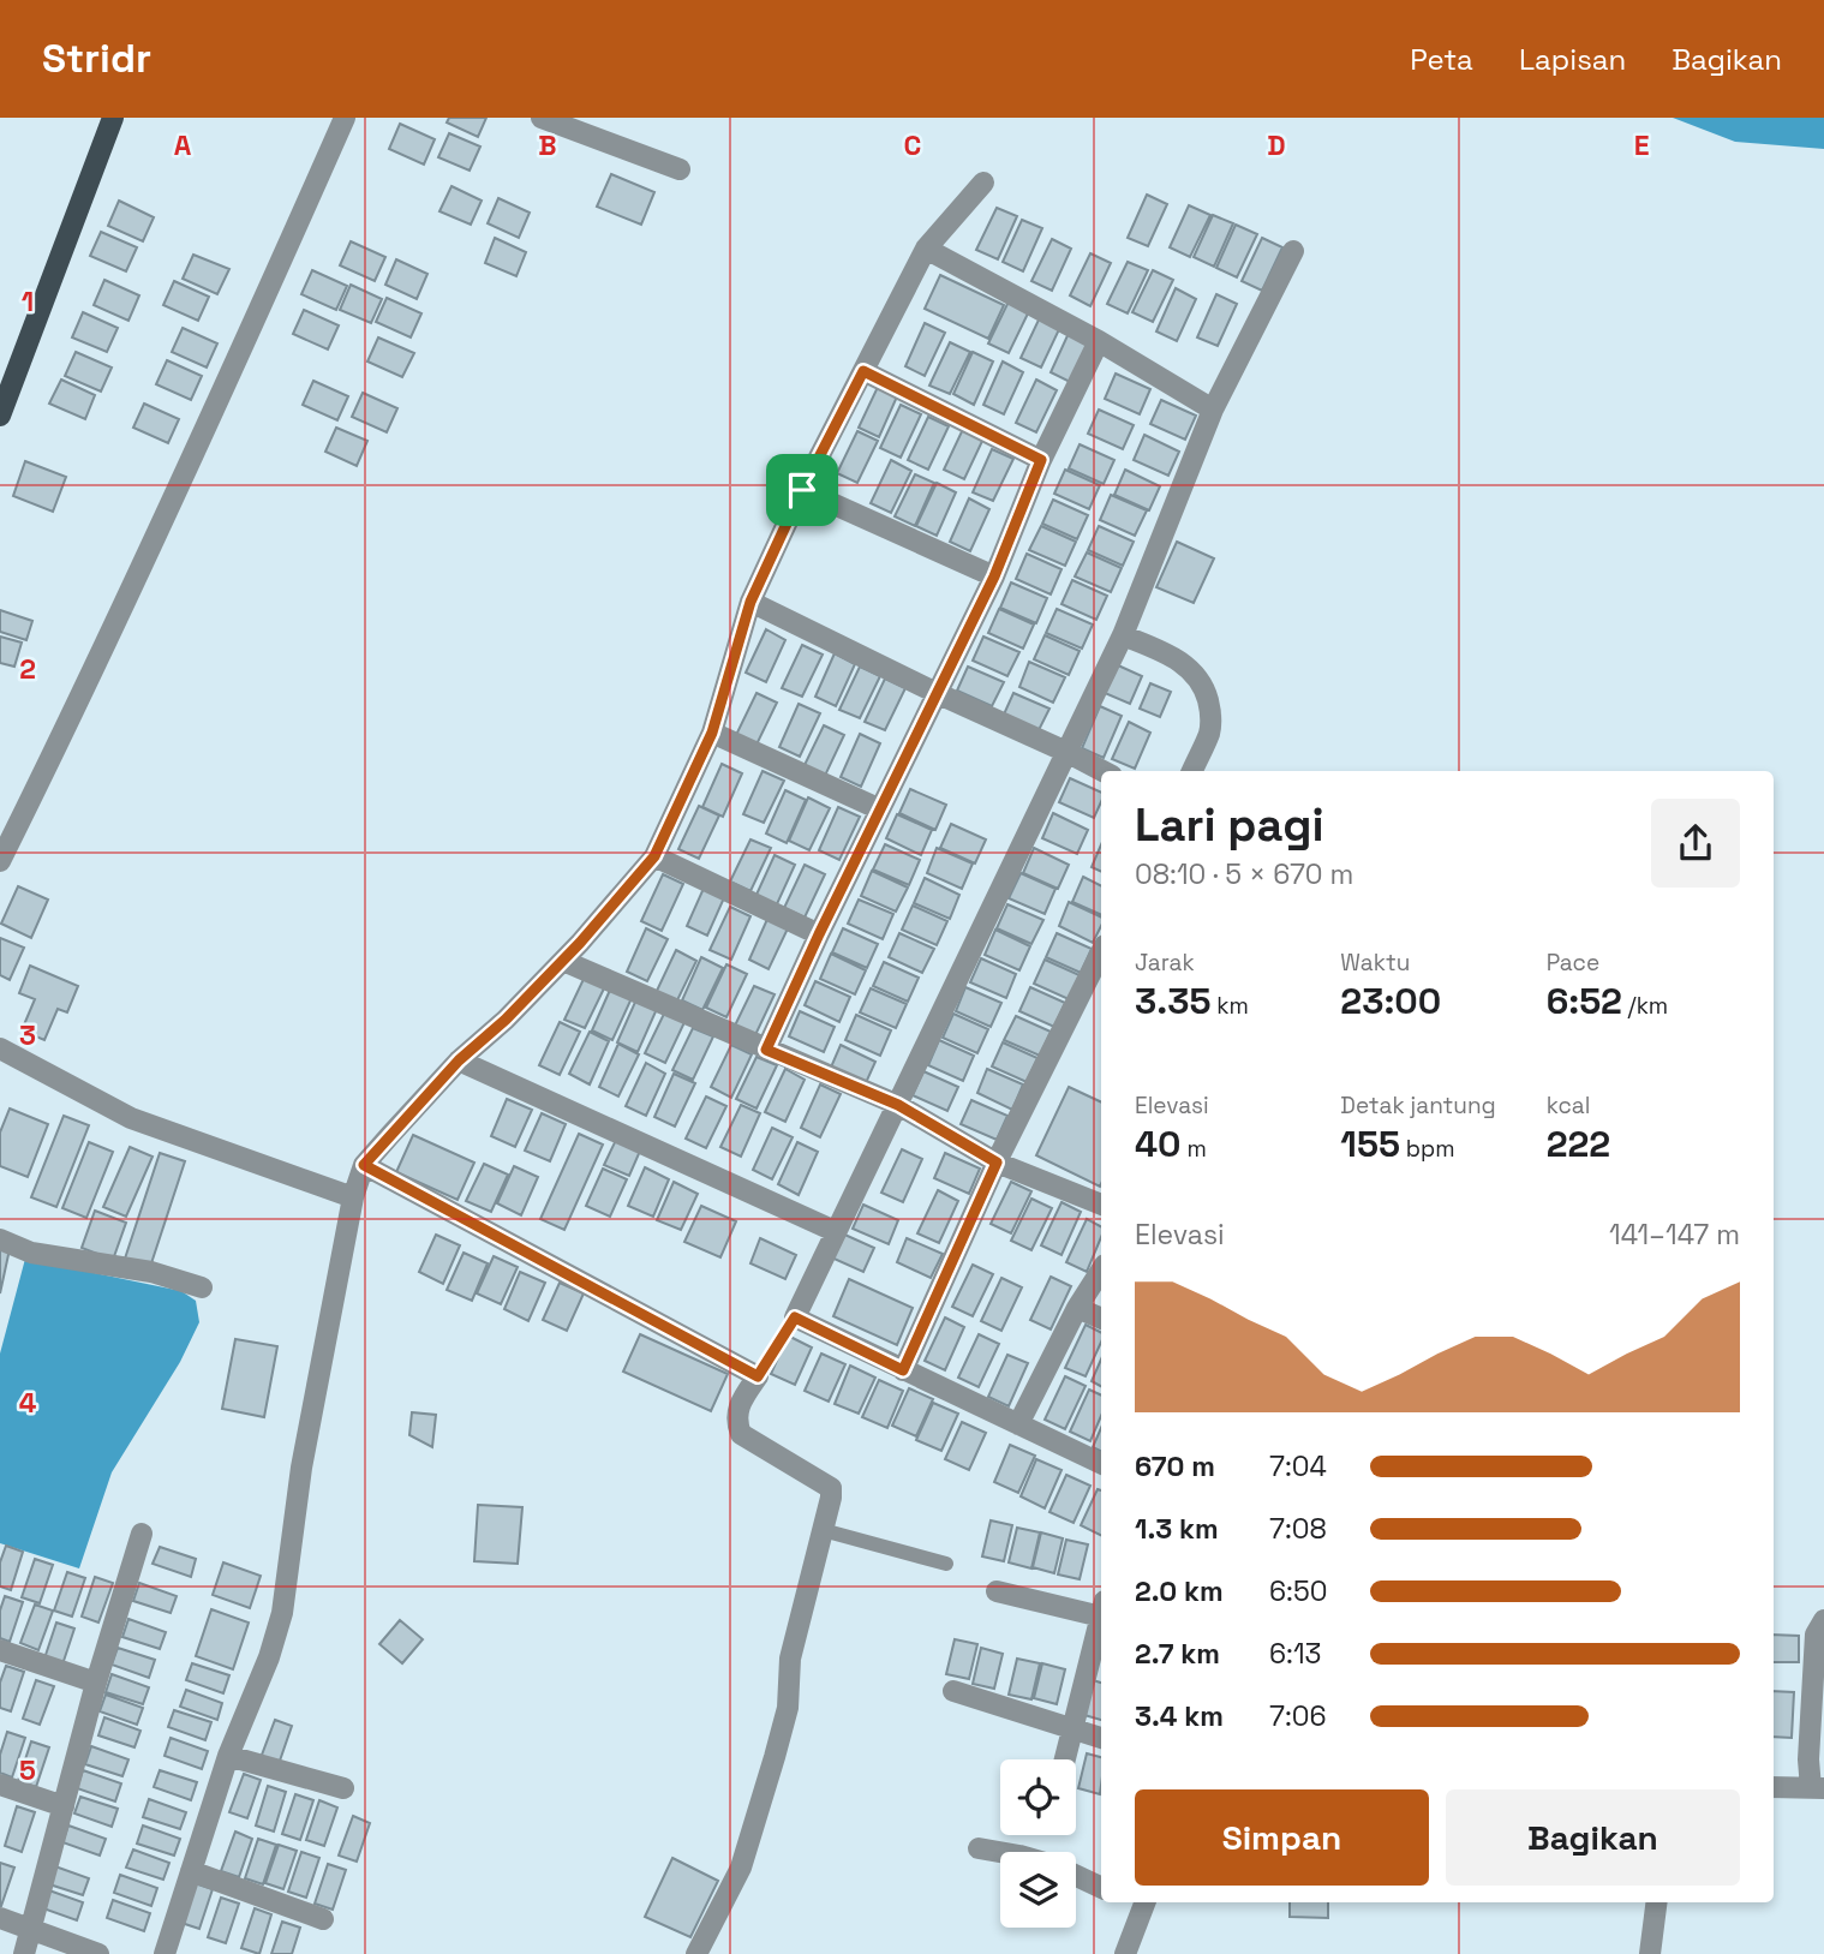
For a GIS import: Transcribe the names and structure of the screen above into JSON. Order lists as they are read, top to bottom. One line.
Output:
{"page":{"header":"Stridr","nav":["Peta","Lapisan","Bagikan"],"heading":["Lari pagi","08:10 · 5 × 670 m"],"stats":[["Jarak","3.35 km"],["Waktu","23:00"],["Pace","6:52 /km"],["Elevasi","40 m"],["Detak jantung","155 bpm"],["kcal","222"]],"chart":["Elevasi","141–147 m"],"list":[{"name":"670 m","note":"7:04"},{"name":"1.3 km","note":"7:08"},{"name":"2.0 km","note":"6:50"},{"name":"2.7 km","note":"6:13"},{"name":"3.4 km","note":"7:06"}],"buttons":["Simpan","Bagikan"]},"grid":{"columns":["A","B","C","D","E"],"rows":["1","2","3","4","5"]}}
